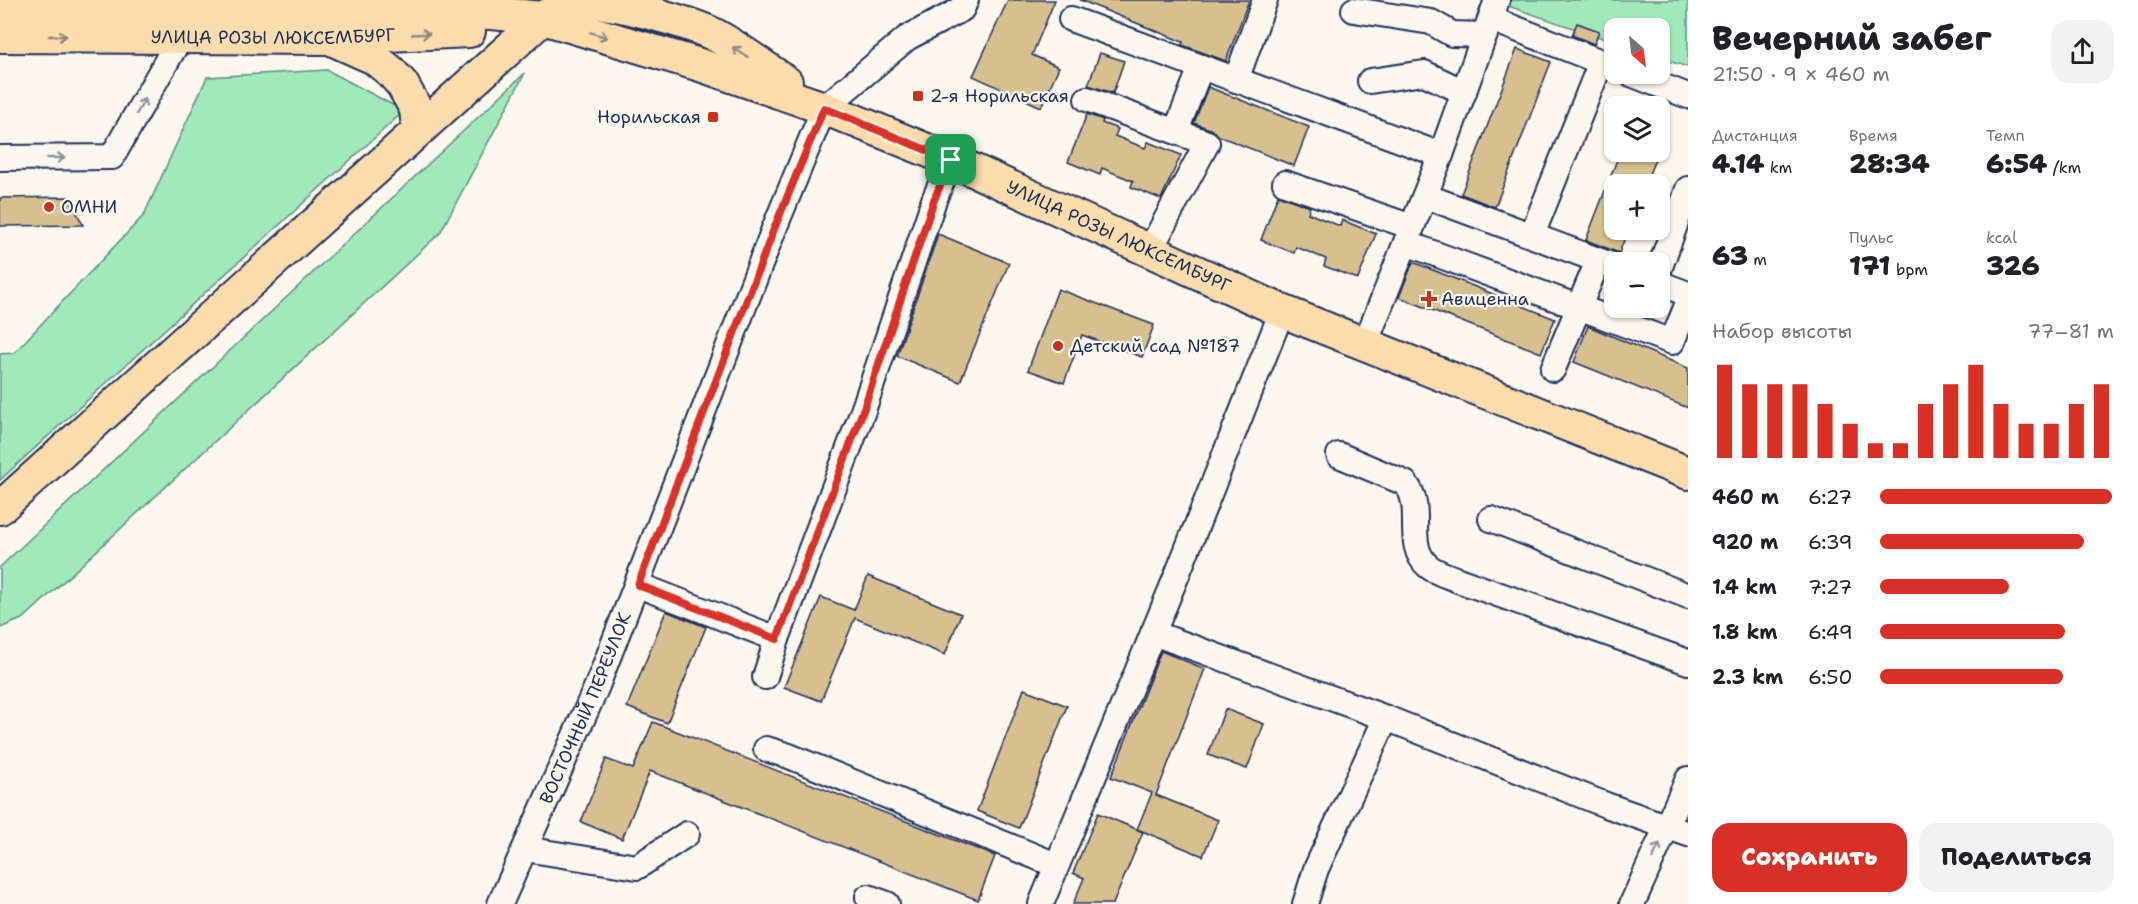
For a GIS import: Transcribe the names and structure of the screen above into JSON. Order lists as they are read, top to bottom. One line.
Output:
{"streets":{"main road":["УЛИЦА РОЗЫ ЛЮКСЕМБУРГ"],"street":["ВОСТОЧНЫЙ ПЕРЕУЛОК"]},"crossings":[["УЛИЦА РОЗЫ ЛЮКСЕМБУРГ","ВОСТОЧНЫЙ ПЕРЕУЛОК"]],"places":{"transit":["2-я Норильская","Норильская"],"other":["ОМНИ","Детский сад №187"],"health":["Авиценна"]},"north":"bottom right","page":{"heading":["Вечерний забег","21:50 · 9 × 460 m"],"map_buttons":["+","−"],"stats":[["Дистанция","4.14 km"],["Время","28:34"],["Темп","6:54 /km"],["63 m"],["Пульс","171 bpm"],["kcal","326"]],"chart":["Набор высоты","77–81 m"],"list":[{"name":"460 m","note":"6:27"},{"name":"920 m","note":"6:39"},{"name":"1.4 km","note":"7:27"},{"name":"1.8 km","note":"6:49"},{"name":"2.3 km","note":"6:50"}],"buttons":["Сохранить","Поделиться"]}}
